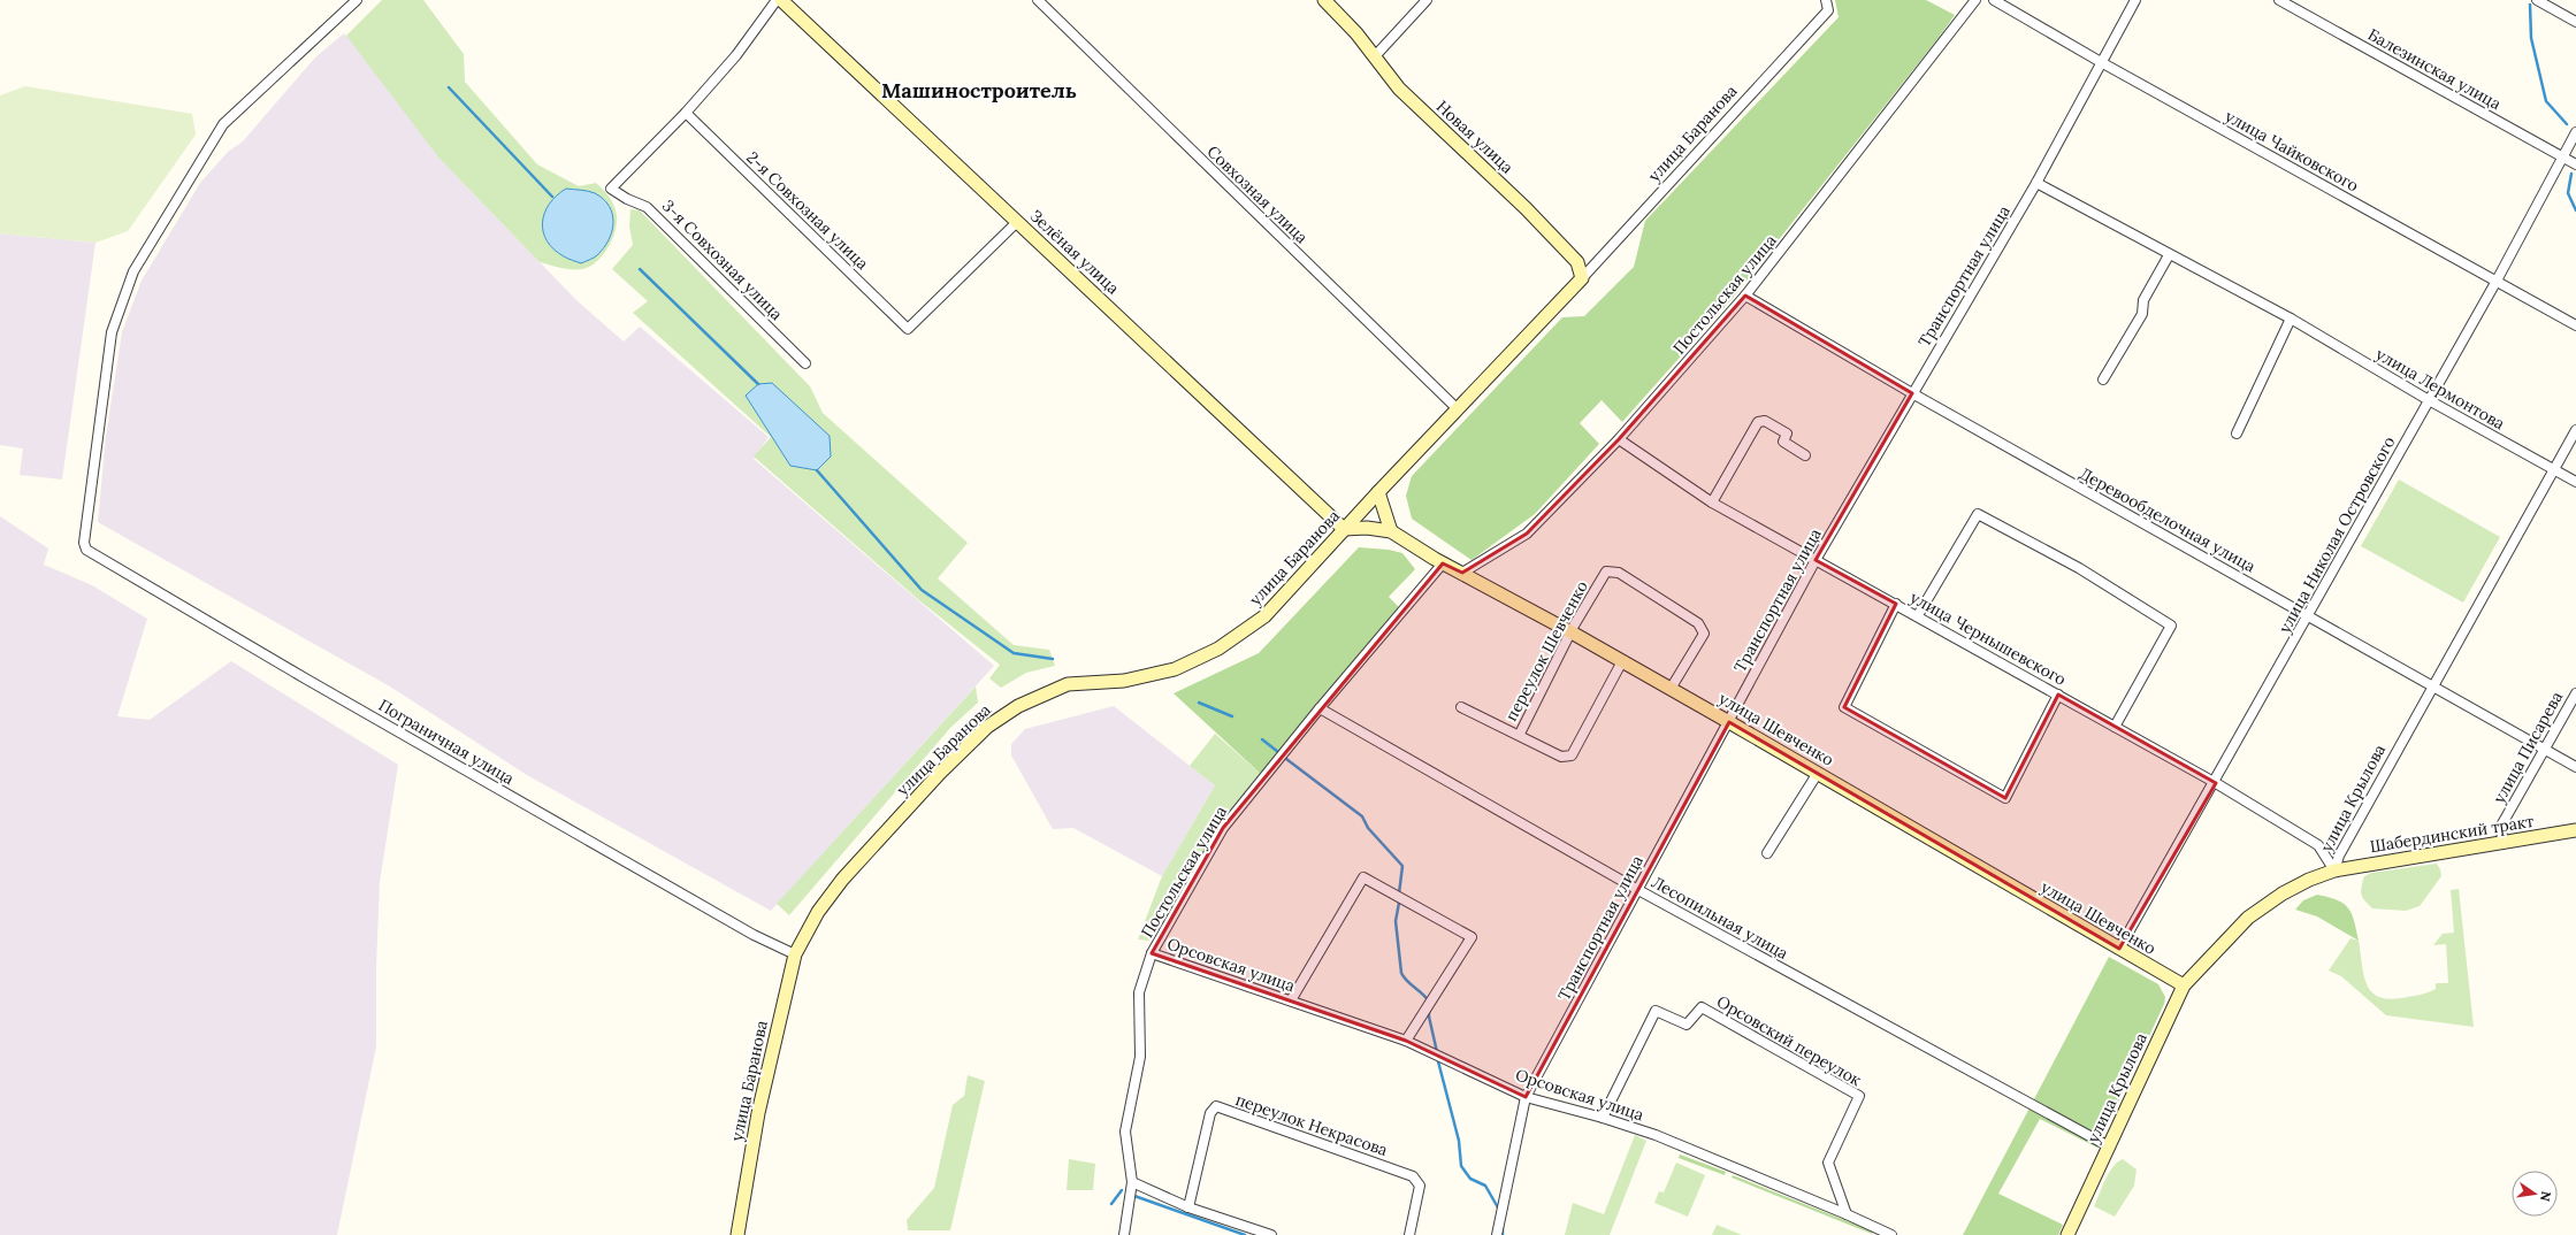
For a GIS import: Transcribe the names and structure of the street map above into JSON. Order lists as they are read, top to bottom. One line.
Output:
{"streets":{"main road":["улица Баранова","Новая улица","Зелёная улица","улица Шевченко","улица Крылова","Шабердинский тракт"],"street":["Балезинская улица","улица Чайковского","Совхозная улица","2-я Совхозная улица","3-я Совхозная улица","Транспортная улица","Постольская улица","улица Лермонтова","Деревообделочная улица","улица Николая Островского","улица Чернышевского","переулок Шевченко","Пограничная улица","улица Писарева","Лесопильная улица","Орсовская улица","Орсовский переулок","переулок Некрасова"]},"crossings":[["Балезинская улица","улица Николая Островского"],["улица Баранова","Новая улица"],["улица Баранова","Совхозная улица"],["улица Баранова","Зелёная улица"],["улица Баранова","улица Шевченко"],["улица Баранова","Пограничная улица"],["улица Чайковского","Транспортная улица"],["улица Чайковского","улица Николая Островского"],["2-я Совхозная улица","Зелёная улица"],["2-я Совхозная улица","3-я Совхозная улица"],["Зелёная улица","улица Шевченко"],["Транспортная улица","улица Лермонтова"],["Транспортная улица","Деревообделочная улица"],["Транспортная улица","улица Чернышевского"],["Транспортная улица","улица Шевченко"],["Транспортная улица","Лесопильная улица"],["Транспортная улица","Орсовская улица"],["Постольская улица","Деревообделочная улица"],["Постольская улица","улица Чернышевского"],["Постольская улица","улица Шевченко"],["Постольская улица","Лесопильная улица"],["Постольская улица","Орсовская улица"],["улица Лермонтова","улица Николая Островского"],["улица Лермонтова","улица Крылова"],["Деревообделочная улица","улица Николая Островского"],["Деревообделочная улица","улица Писарева"],["Деревообделочная улица","улица Крылова"],["улица Николая Островского","улица Чернышевского"],["улица Николая Островского","улица Шевченко"],["улица Чернышевского","улица Крылова"],["улица Чернышевского","Шабердинский тракт"],["переулок Шевченко","улица Шевченко"],["улица Шевченко","улица Крылова"],["улица Писарева","Шабердинский тракт"],["улица Крылова","Шабердинский тракт"],["улица Крылова","Лесопильная улица"],["Орсовская улица","Орсовский переулок"]],"districts":["Машиностроитель"],"north":"right"}
